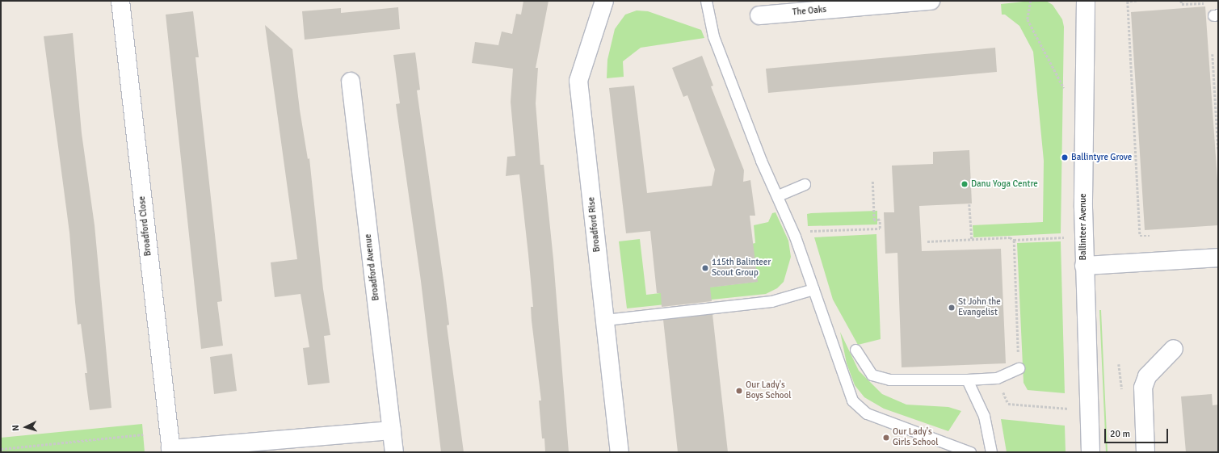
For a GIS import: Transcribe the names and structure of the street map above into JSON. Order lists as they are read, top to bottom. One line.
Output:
{"streets":{"street":["The Oaks","Broadford Rise","Broadford Close","Ballinteer Avenue","Broadford Avenue"]},"places":["Ballintyre Grove","Danu Yoga Centre","115th Balinteer Scout Group","St John the Evangelist","Our Lady's Boys School","Our Lady's Girls School"],"scale_bar":"20 m","north":"left"}
